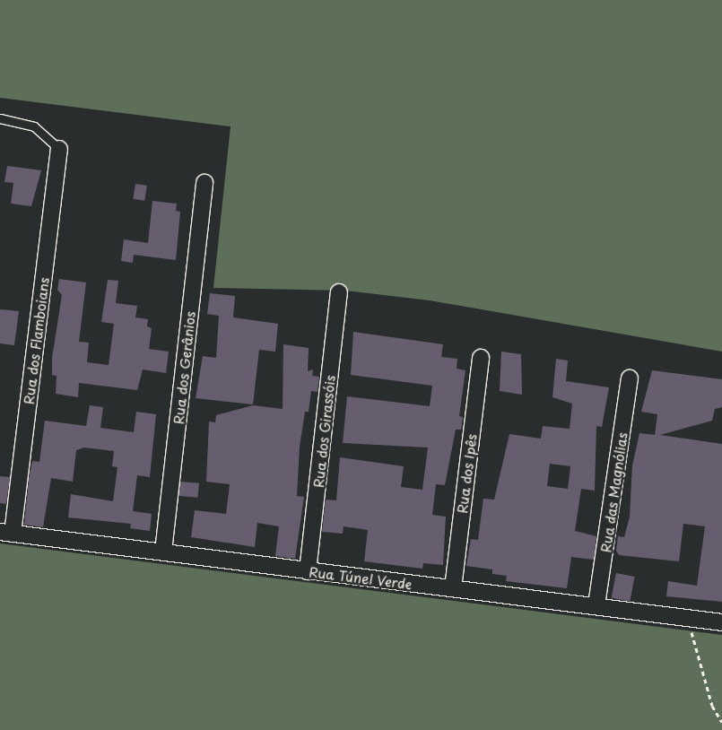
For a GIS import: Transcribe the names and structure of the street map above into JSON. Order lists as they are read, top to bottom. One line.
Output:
{"streets":{"street":["Rua dos Flamboians","Rua dos Gerânios","Rua dos Girassóis","Rua dos Ipês","Rua das Magnólias","Rua Túnel Verde"]},"crossings":[["Rua dos Flamboians","Rua Túnel Verde"],["Rua dos Gerânios","Rua Túnel Verde"],["Rua dos Girassóis","Rua Túnel Verde"],["Rua dos Ipês","Rua Túnel Verde"],["Rua das Magnólias","Rua Túnel Verde"]]}
